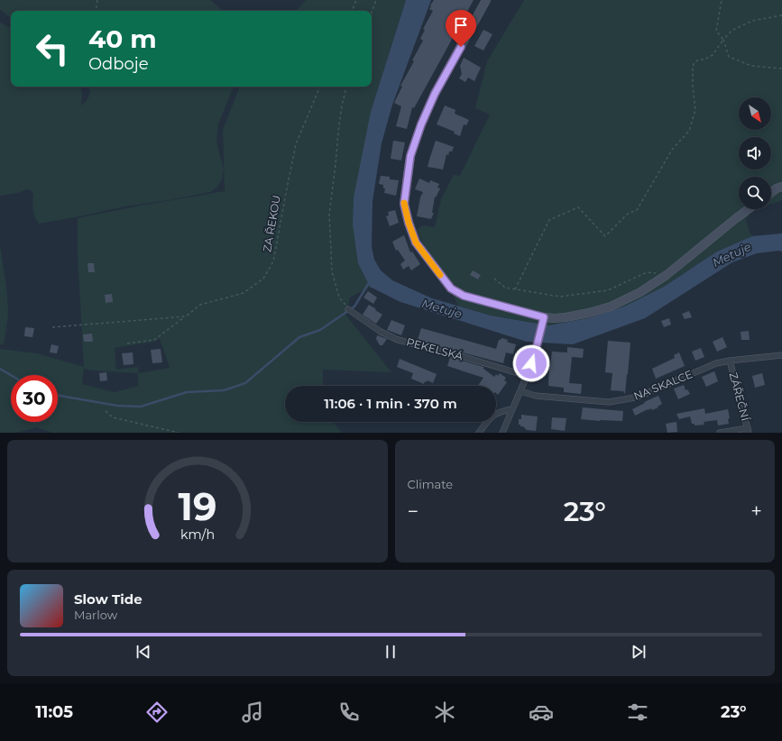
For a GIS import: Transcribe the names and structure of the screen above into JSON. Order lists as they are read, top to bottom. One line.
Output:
{"streets":{"street":["PEKELSKÁ","NA SKALCE","ZÁŘEČNÍ"],"path":["ZA ŘEKOU"]},"crossings":[["NA SKALCE","ZÁŘEČNÍ"]],"water":["Metuje"],"north":"bottom right","page":{"turn":["40 m","Odboje"],"limit":"30","trip":"11:06 · 1 min · 370 m","tile":"Climate","heat":["−","23°","+"],"song":["Slow Tide","Marlow"],"tabs":["11:05","23°"],"gauge":["19","km/h"]}}
